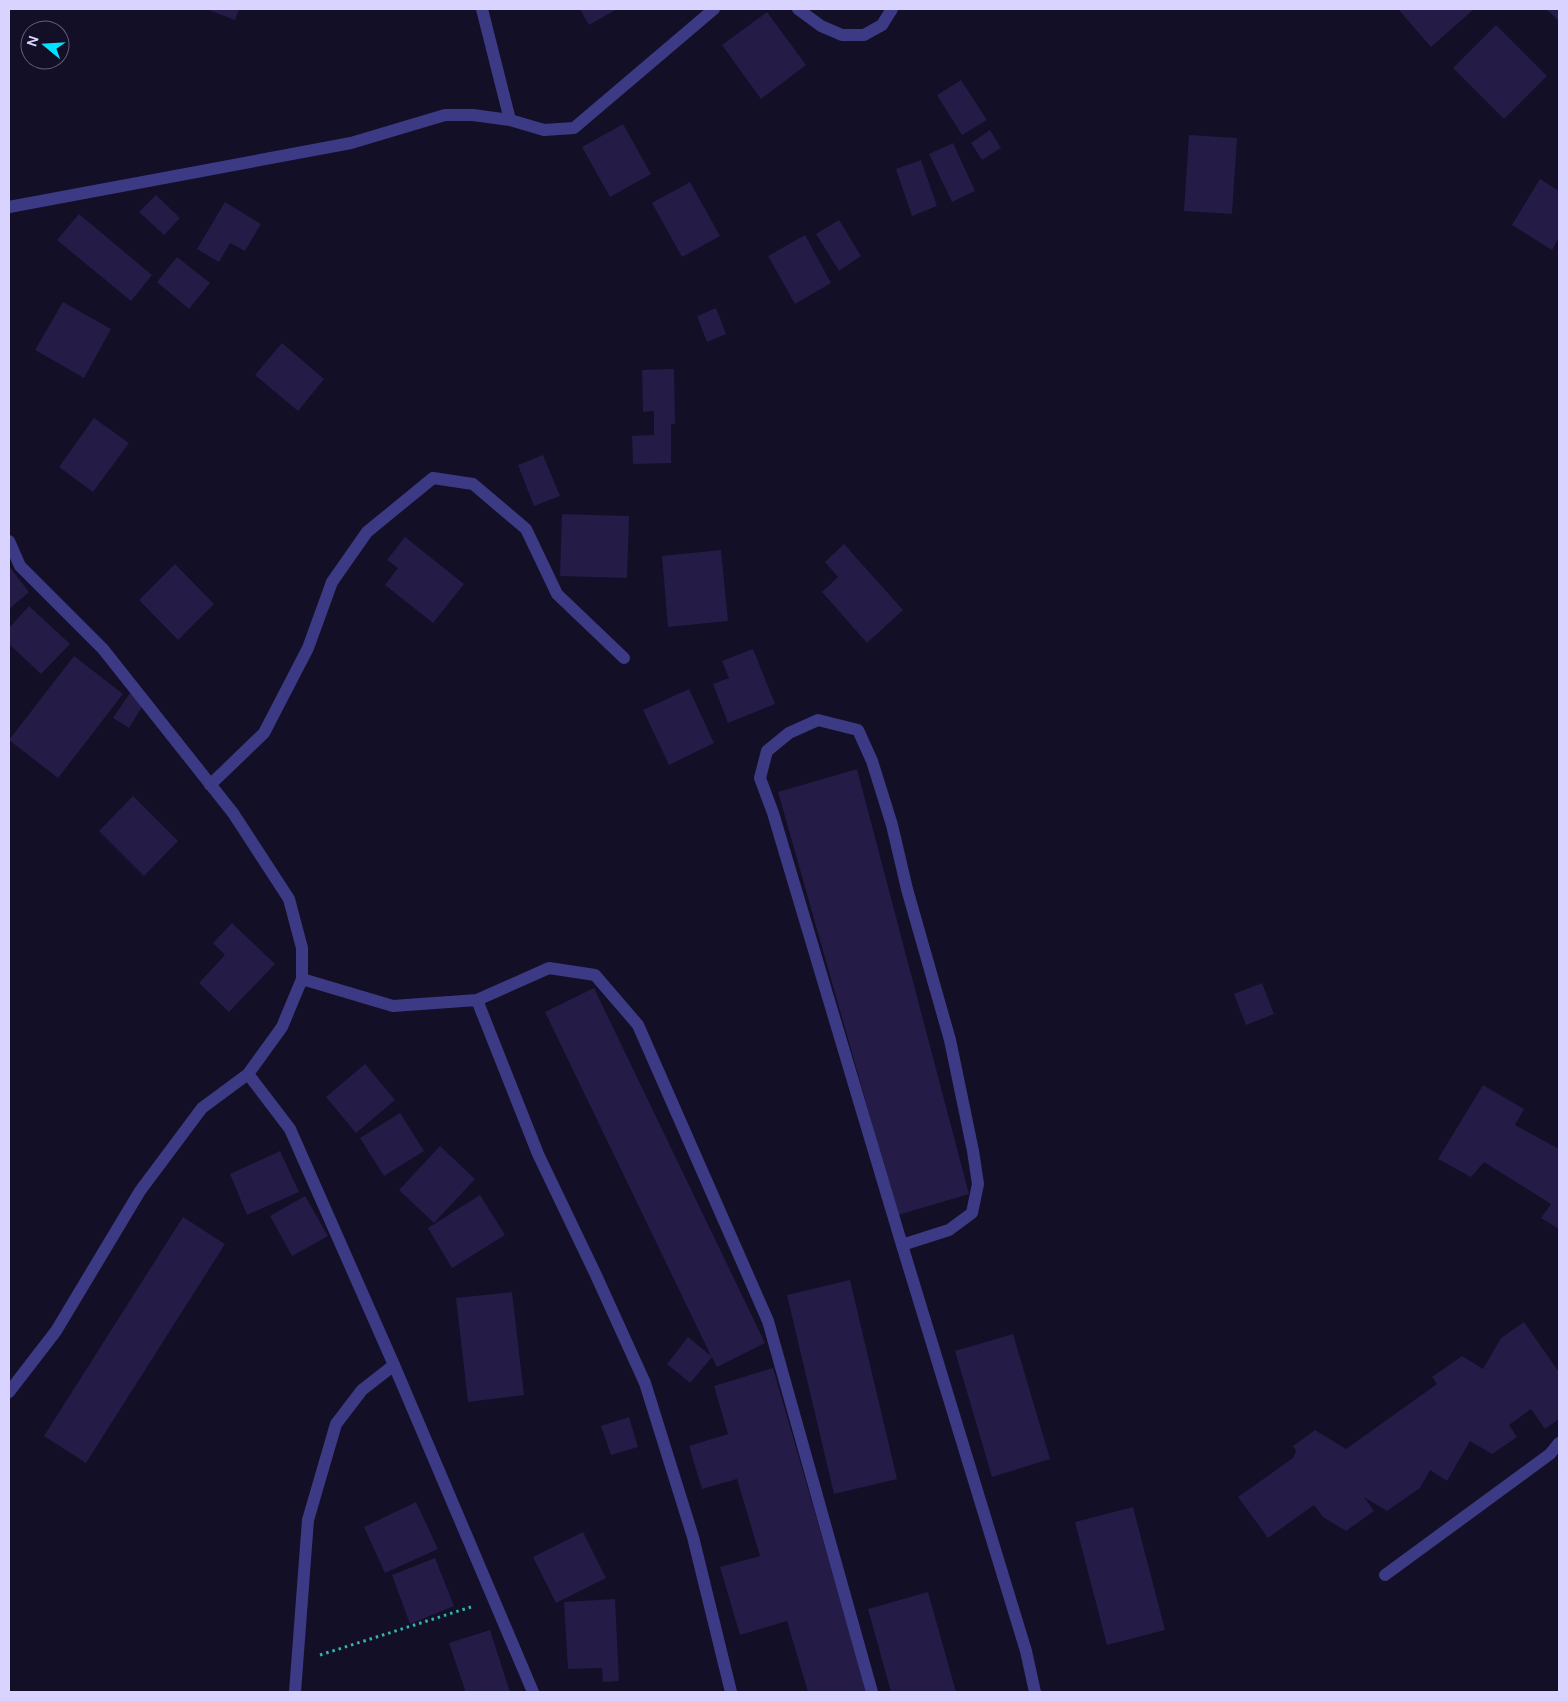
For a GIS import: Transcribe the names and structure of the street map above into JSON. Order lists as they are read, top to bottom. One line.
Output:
{"north":"left"}
